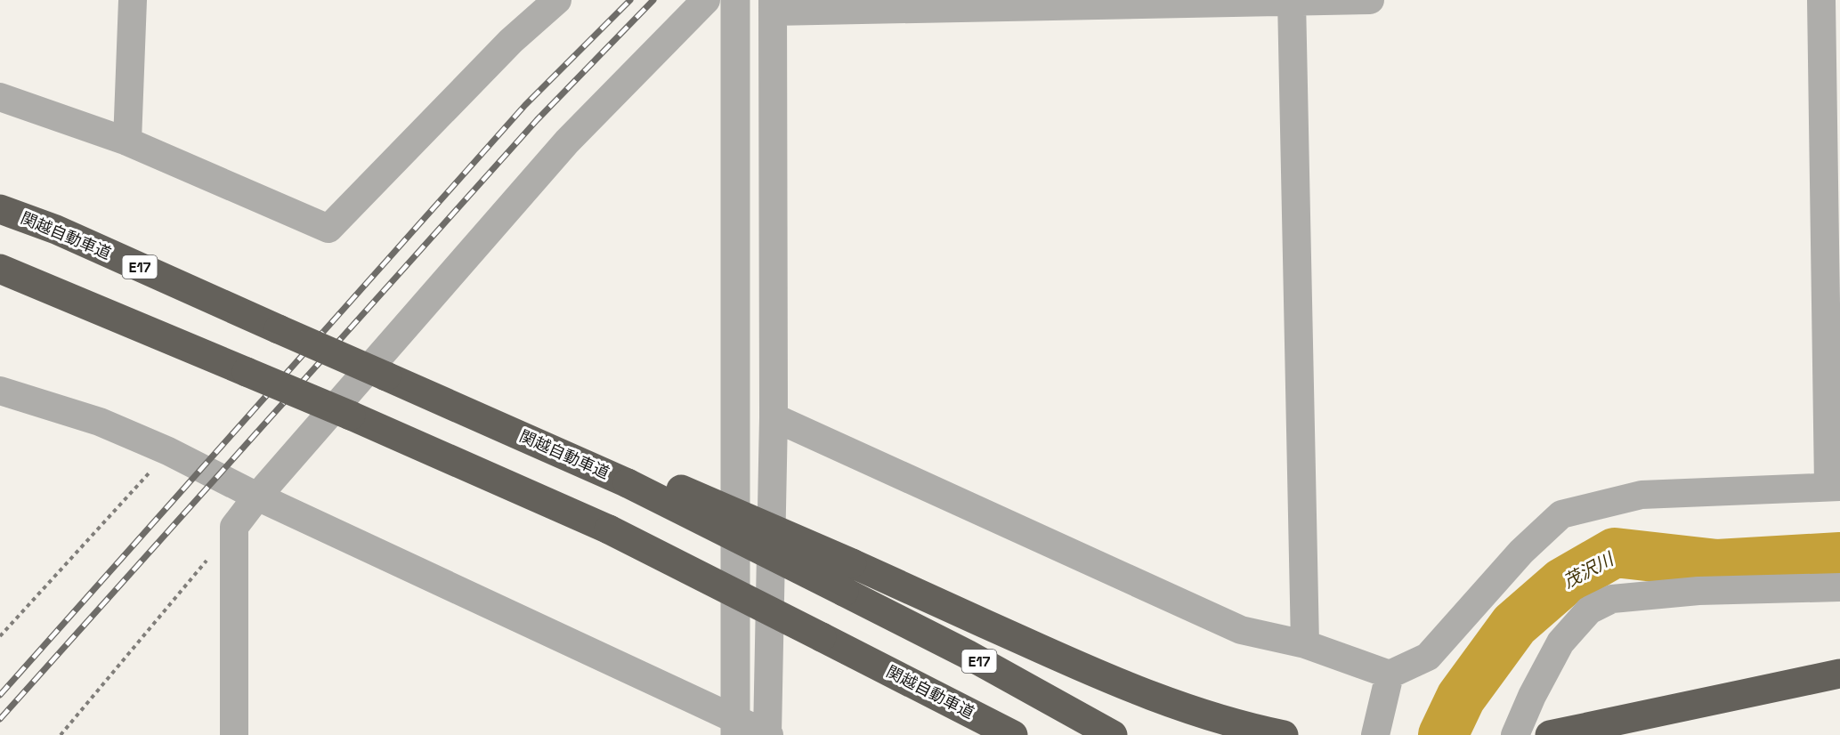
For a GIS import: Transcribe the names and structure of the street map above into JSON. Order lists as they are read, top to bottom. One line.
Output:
{"streets":{"highway":["関越自動車道","E17"]},"water":["茂沢川"]}
